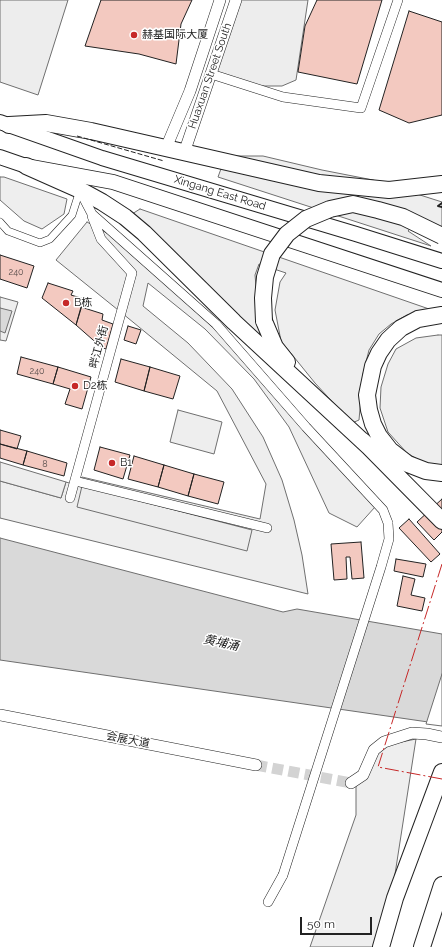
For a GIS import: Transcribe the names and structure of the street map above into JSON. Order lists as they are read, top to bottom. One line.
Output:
{"streets":{"main road":["Xingang East Road"],"street":["Huaxuan Street South","畔江外街","会展大道"]},"water":["黄埔涌"],"places":["赫基国际大厦","B栋","D2栋","B1"],"house_numbers":["240","240","8"],"scale_bar":"50 m"}
